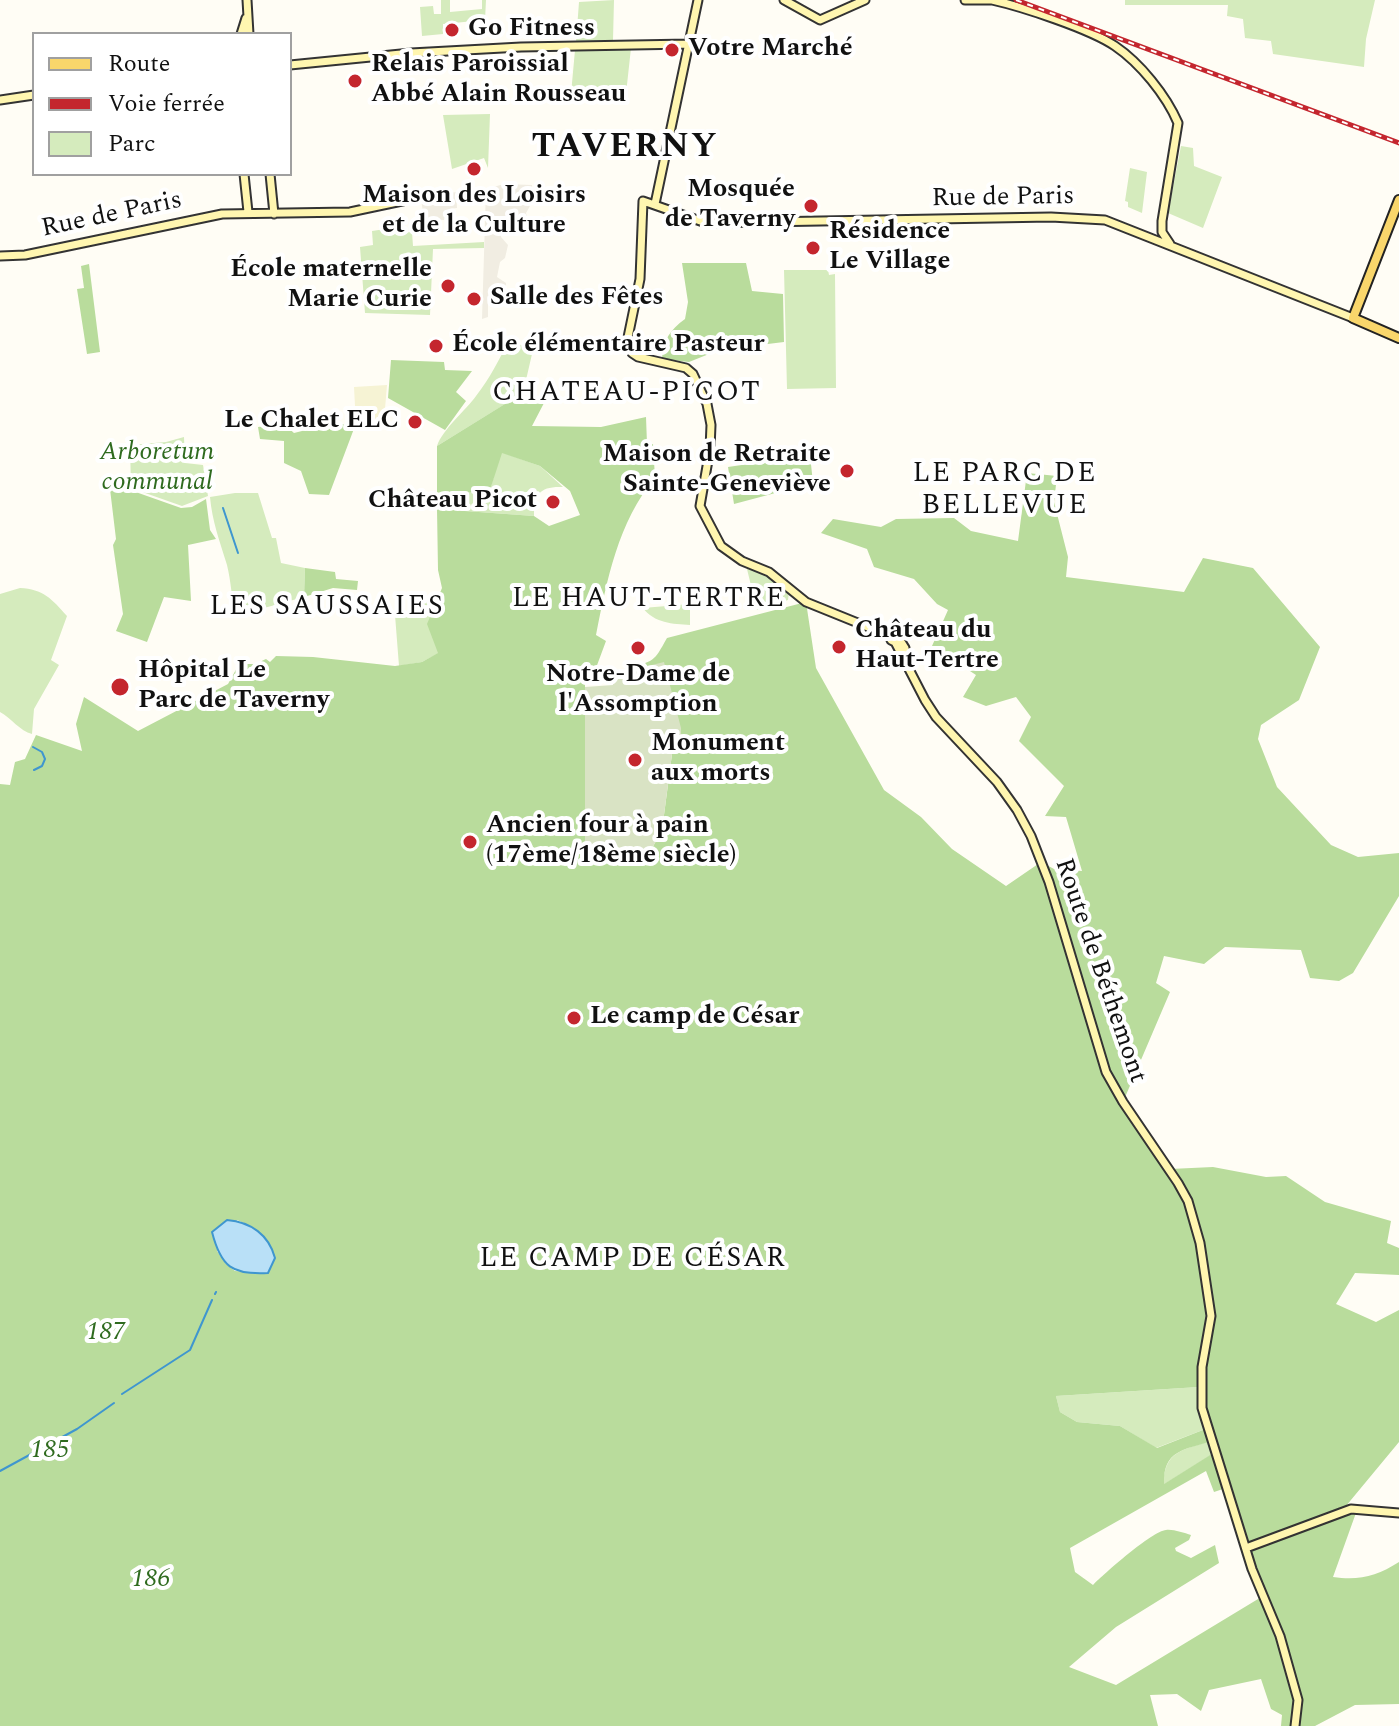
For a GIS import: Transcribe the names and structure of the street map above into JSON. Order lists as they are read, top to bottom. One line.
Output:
{"streets":{"street":["Rue de Paris","Route de Béthemont"]},"crossings":[["Rue de Paris","Route de Béthemont"]],"districts":["TAVERNY","CHATEAU-PICOT","LE PARC DE BELLEVUE","LE HAUT-TERTRE","LES SAUSSAIES","LE CAMP DE CÉSAR"],"parks":["Arboretum communal","187","185","186"],"places":["Go Fitness","Votre Marché","Relais Paroissial Abbé Alain Rousseau","Maison des Loisirs et de la Culture","Mosquée de Taverny","Résidence Le Village","École maternelle Marie Curie","Salle des Fêtes","École élémentaire Pasteur","Le Chalet ELC","Maison de Retraite Sainte-Geneviève","Château Picot","Château du Haut-Tertre","Notre-Dame de l'Assomption","Hôpital Le Parc de Taverny","Monument aux morts","Ancien four à pain (17ème/18ème siècle)","Le camp de César"],"legend":["Route","Voie ferrée","Parc"]}
